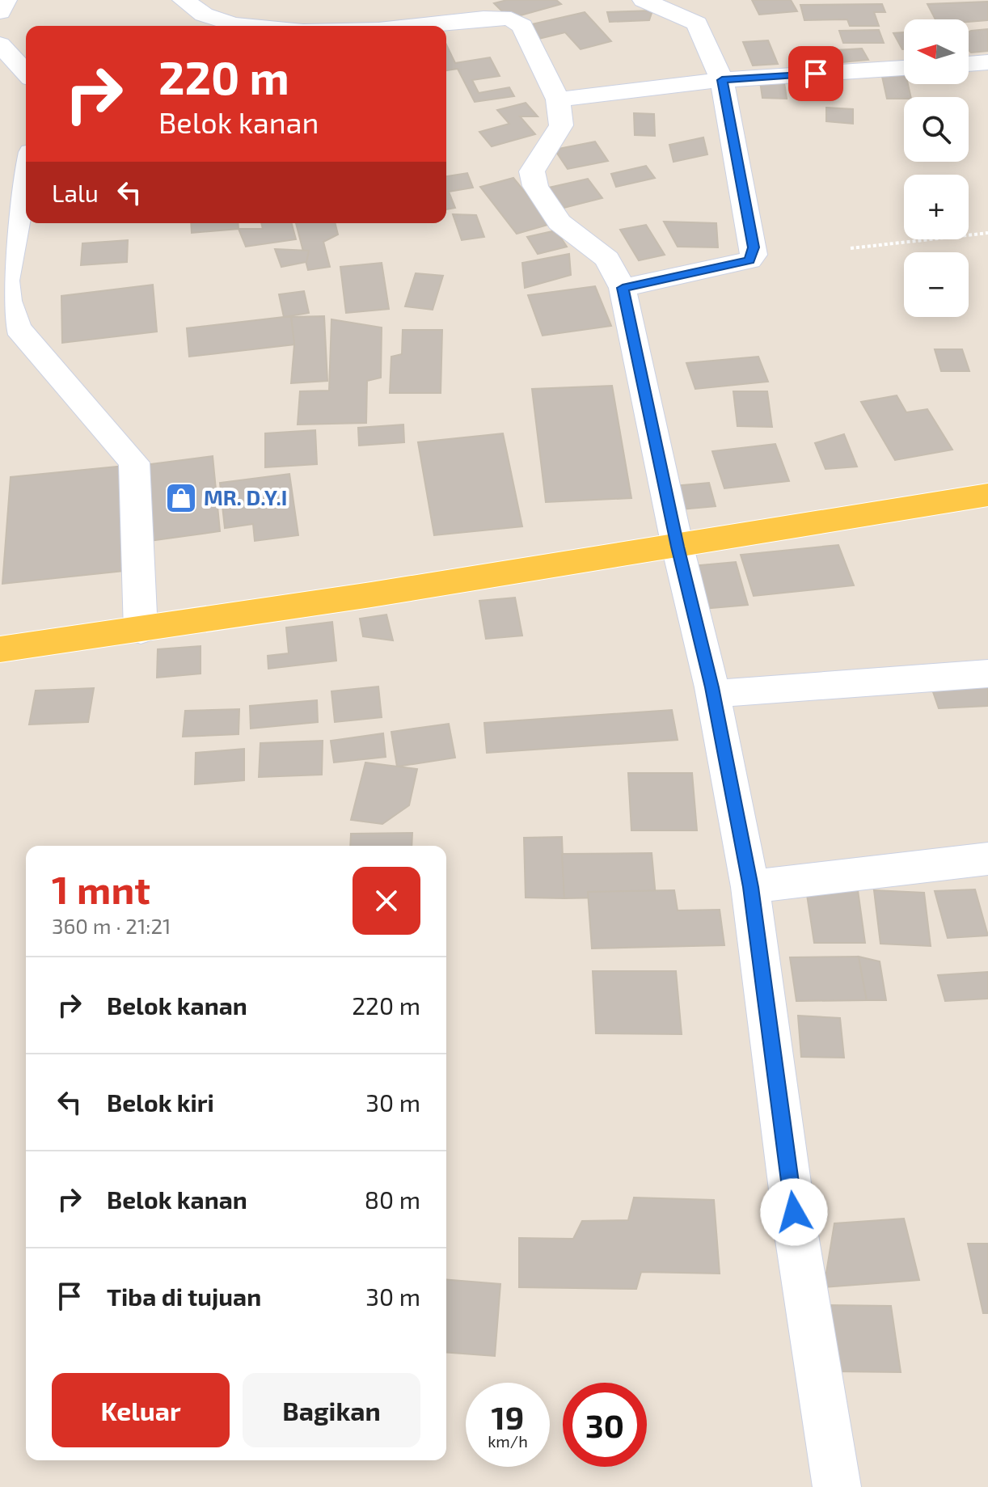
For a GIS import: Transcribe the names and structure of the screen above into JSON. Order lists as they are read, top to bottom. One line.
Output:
{"places":{"shop":["MR. D.Y.I"]},"north":"left","page":{"map_buttons":["+","−"],"turn":["220 m","Belok kanan"],"then":"Lalu","heading":["1 mnt","360 m · 21:21"],"list":[{"name":"Belok kanan","value":"220 m"},{"name":"Belok kiri","value":"30 m"},{"name":"Belok kanan","value":"80 m"},{"name":"Tiba di tujuan","value":"30 m"}],"buttons":["Keluar","Bagikan"],"speed":"19 km/h","limit":"30"}}
